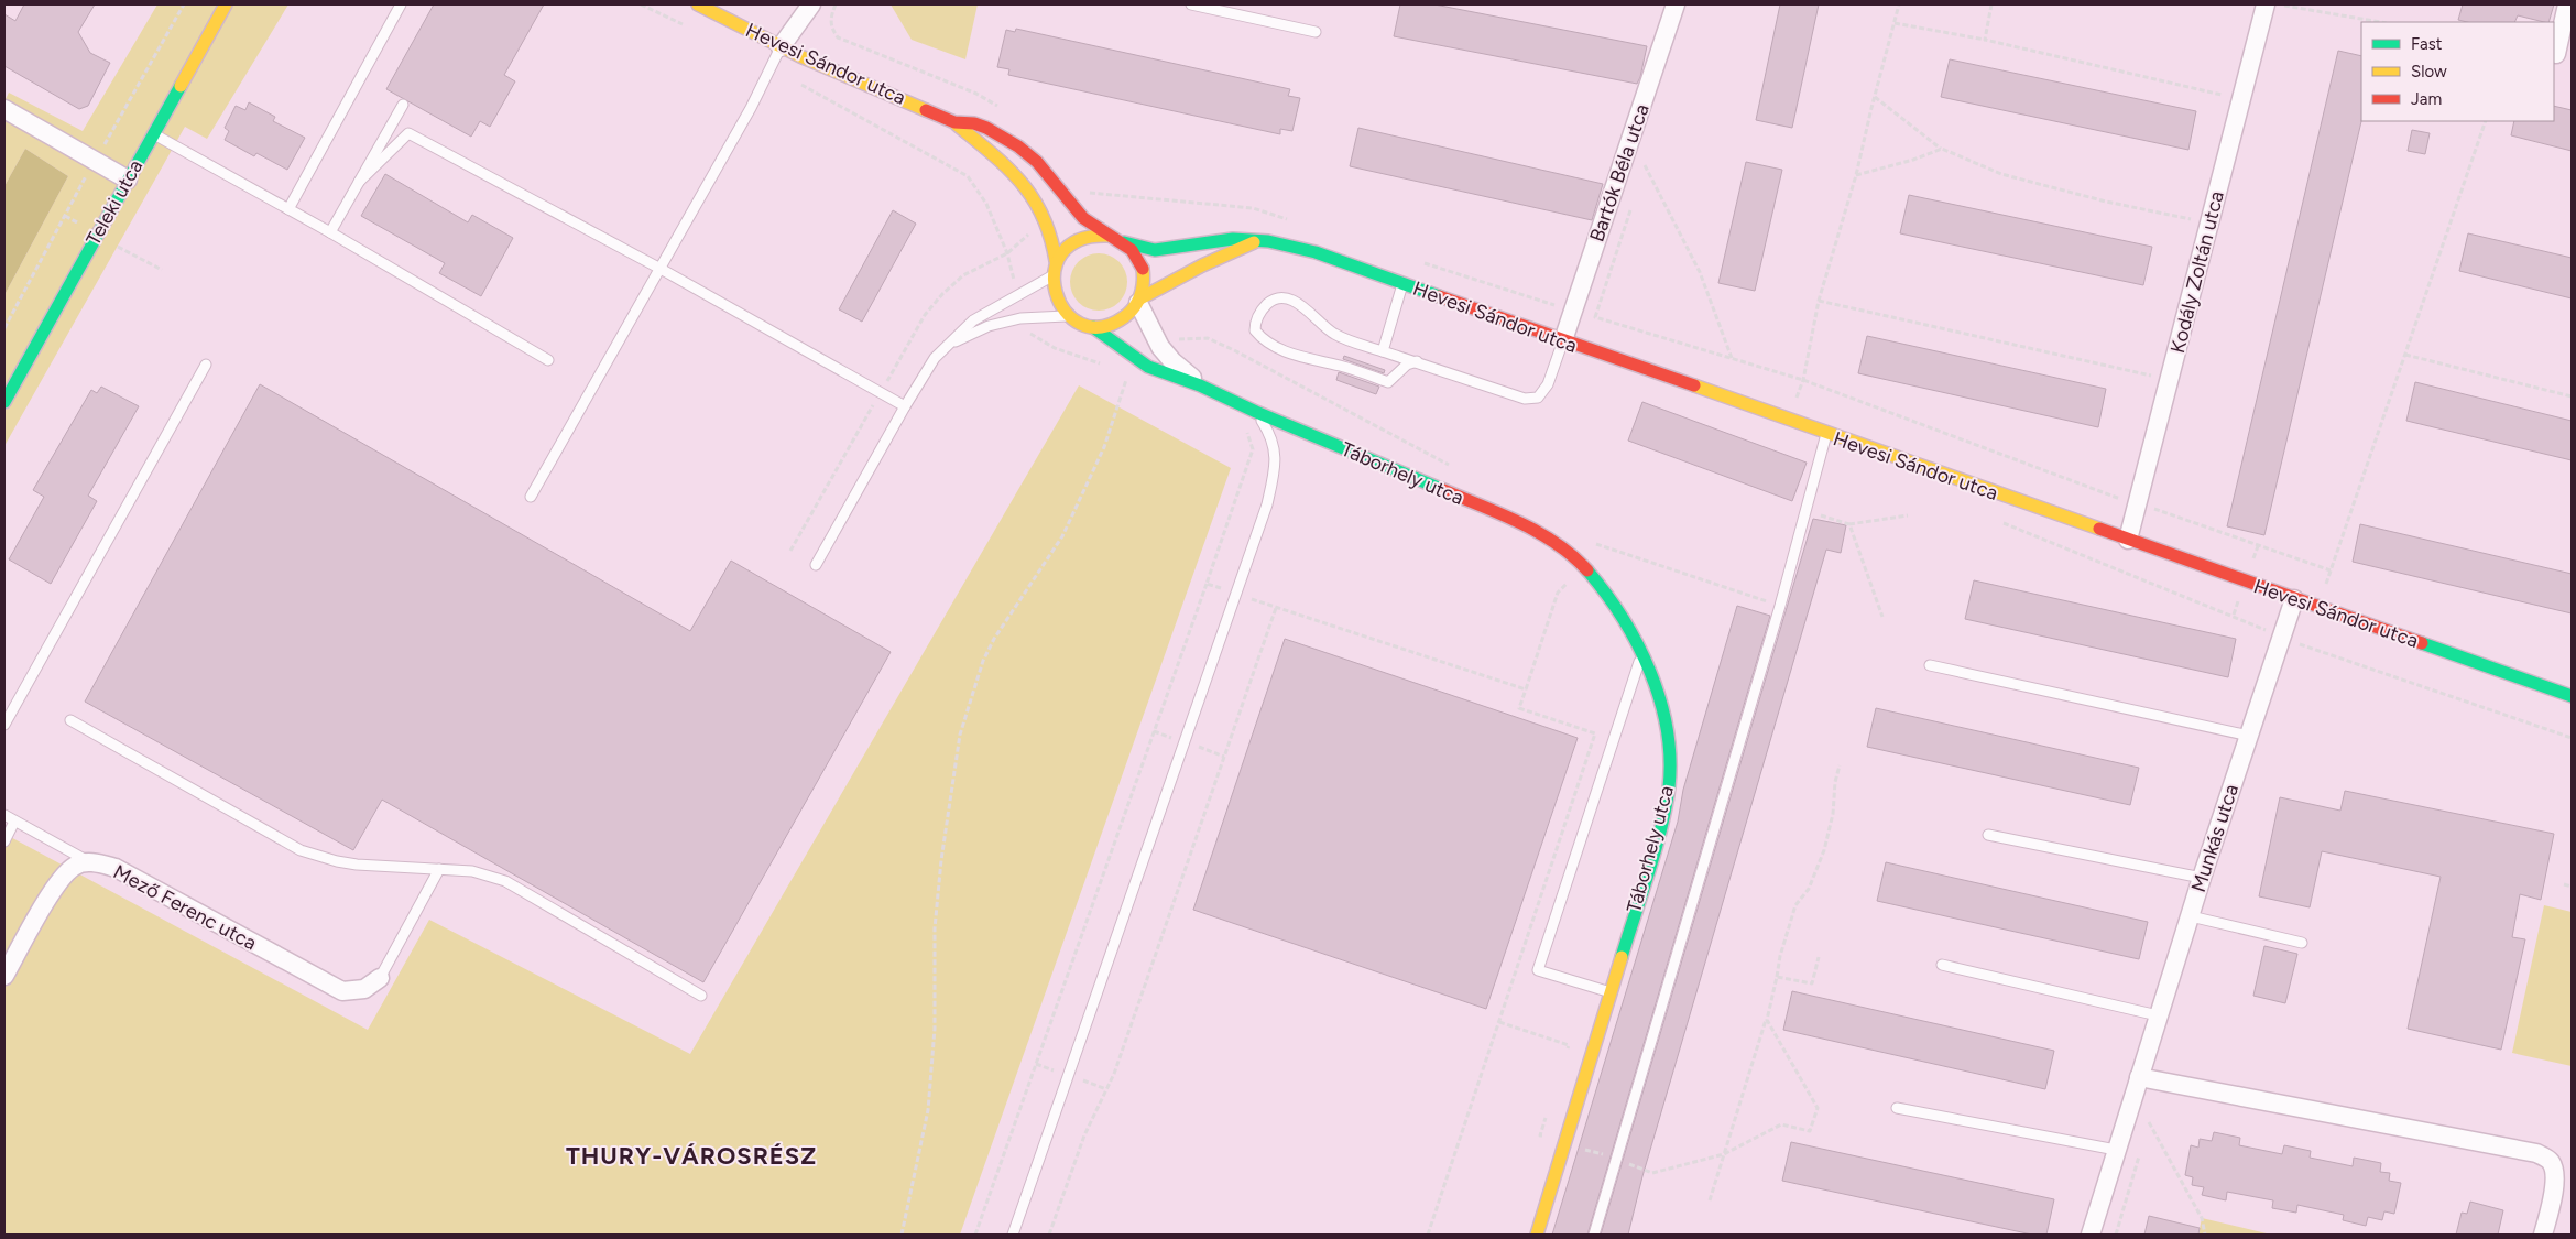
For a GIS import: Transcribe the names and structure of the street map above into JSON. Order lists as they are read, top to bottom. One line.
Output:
{"streets":{"main road":["Hevesi Sándor utca","Teleki utca","Táborhely utca"],"street":["Bartók Béla utca","Kodály Zoltán utca","Munkás utca","Mező Ferenc utca"]},"crossings":[["Hevesi Sándor utca","Bartók Béla utca"],["Hevesi Sándor utca","Kodály Zoltán utca"],["Hevesi Sándor utca","Táborhely utca"],["Hevesi Sándor utca","Munkás utca"]],"districts":["THURY-VÁROSRÉSZ"],"legend":["Fast","Slow","Jam"]}
